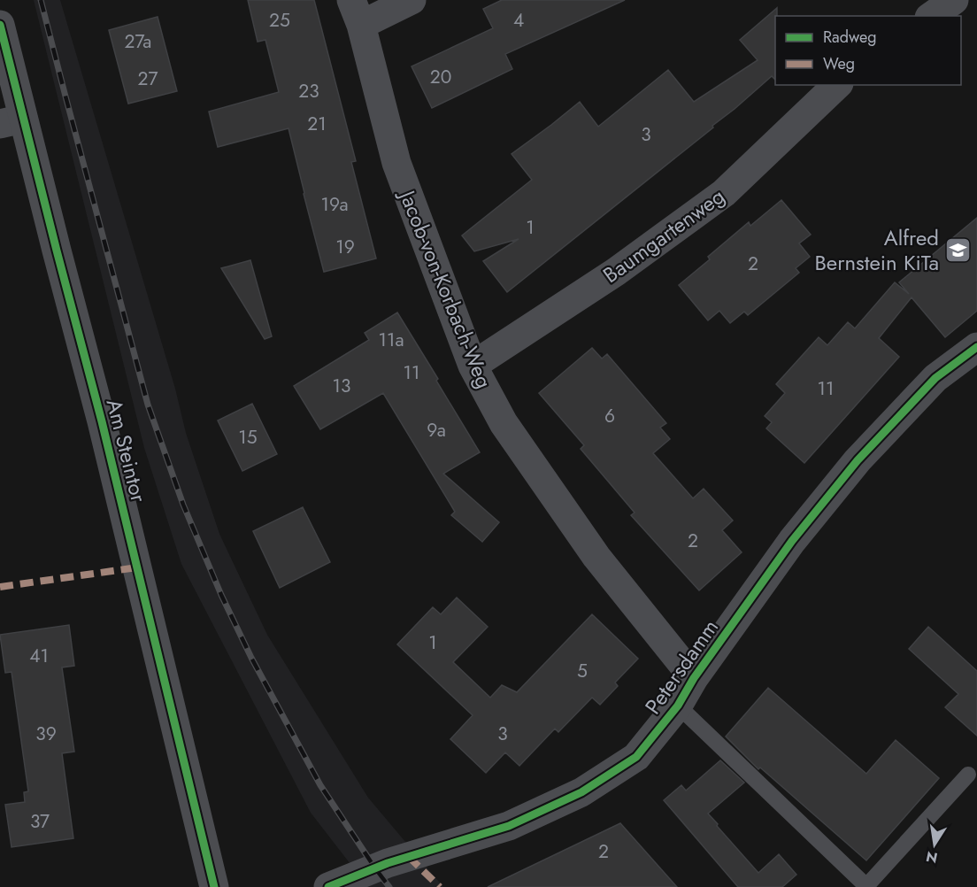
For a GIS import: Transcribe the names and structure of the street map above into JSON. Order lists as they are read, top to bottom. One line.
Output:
{"streets":{"street":["Baumgartenweg","Jacob-von-Korbach-Weg","Am Steintor","Petersdamm"]},"crossings":[["Baumgartenweg","Jacob-von-Korbach-Weg"],["Jacob-von-Korbach-Weg","Petersdamm"]],"places":{"school or university":["Alfred Bernstein KiTa"]},"house_numbers":["25","4","27a","20","27","23","21","3","19a","1","19","2","11a","11","13","11","6","9a","15","2","1","41","5","39","3","37","2"],"legend":["Radweg","Weg"],"north":"bottom"}
